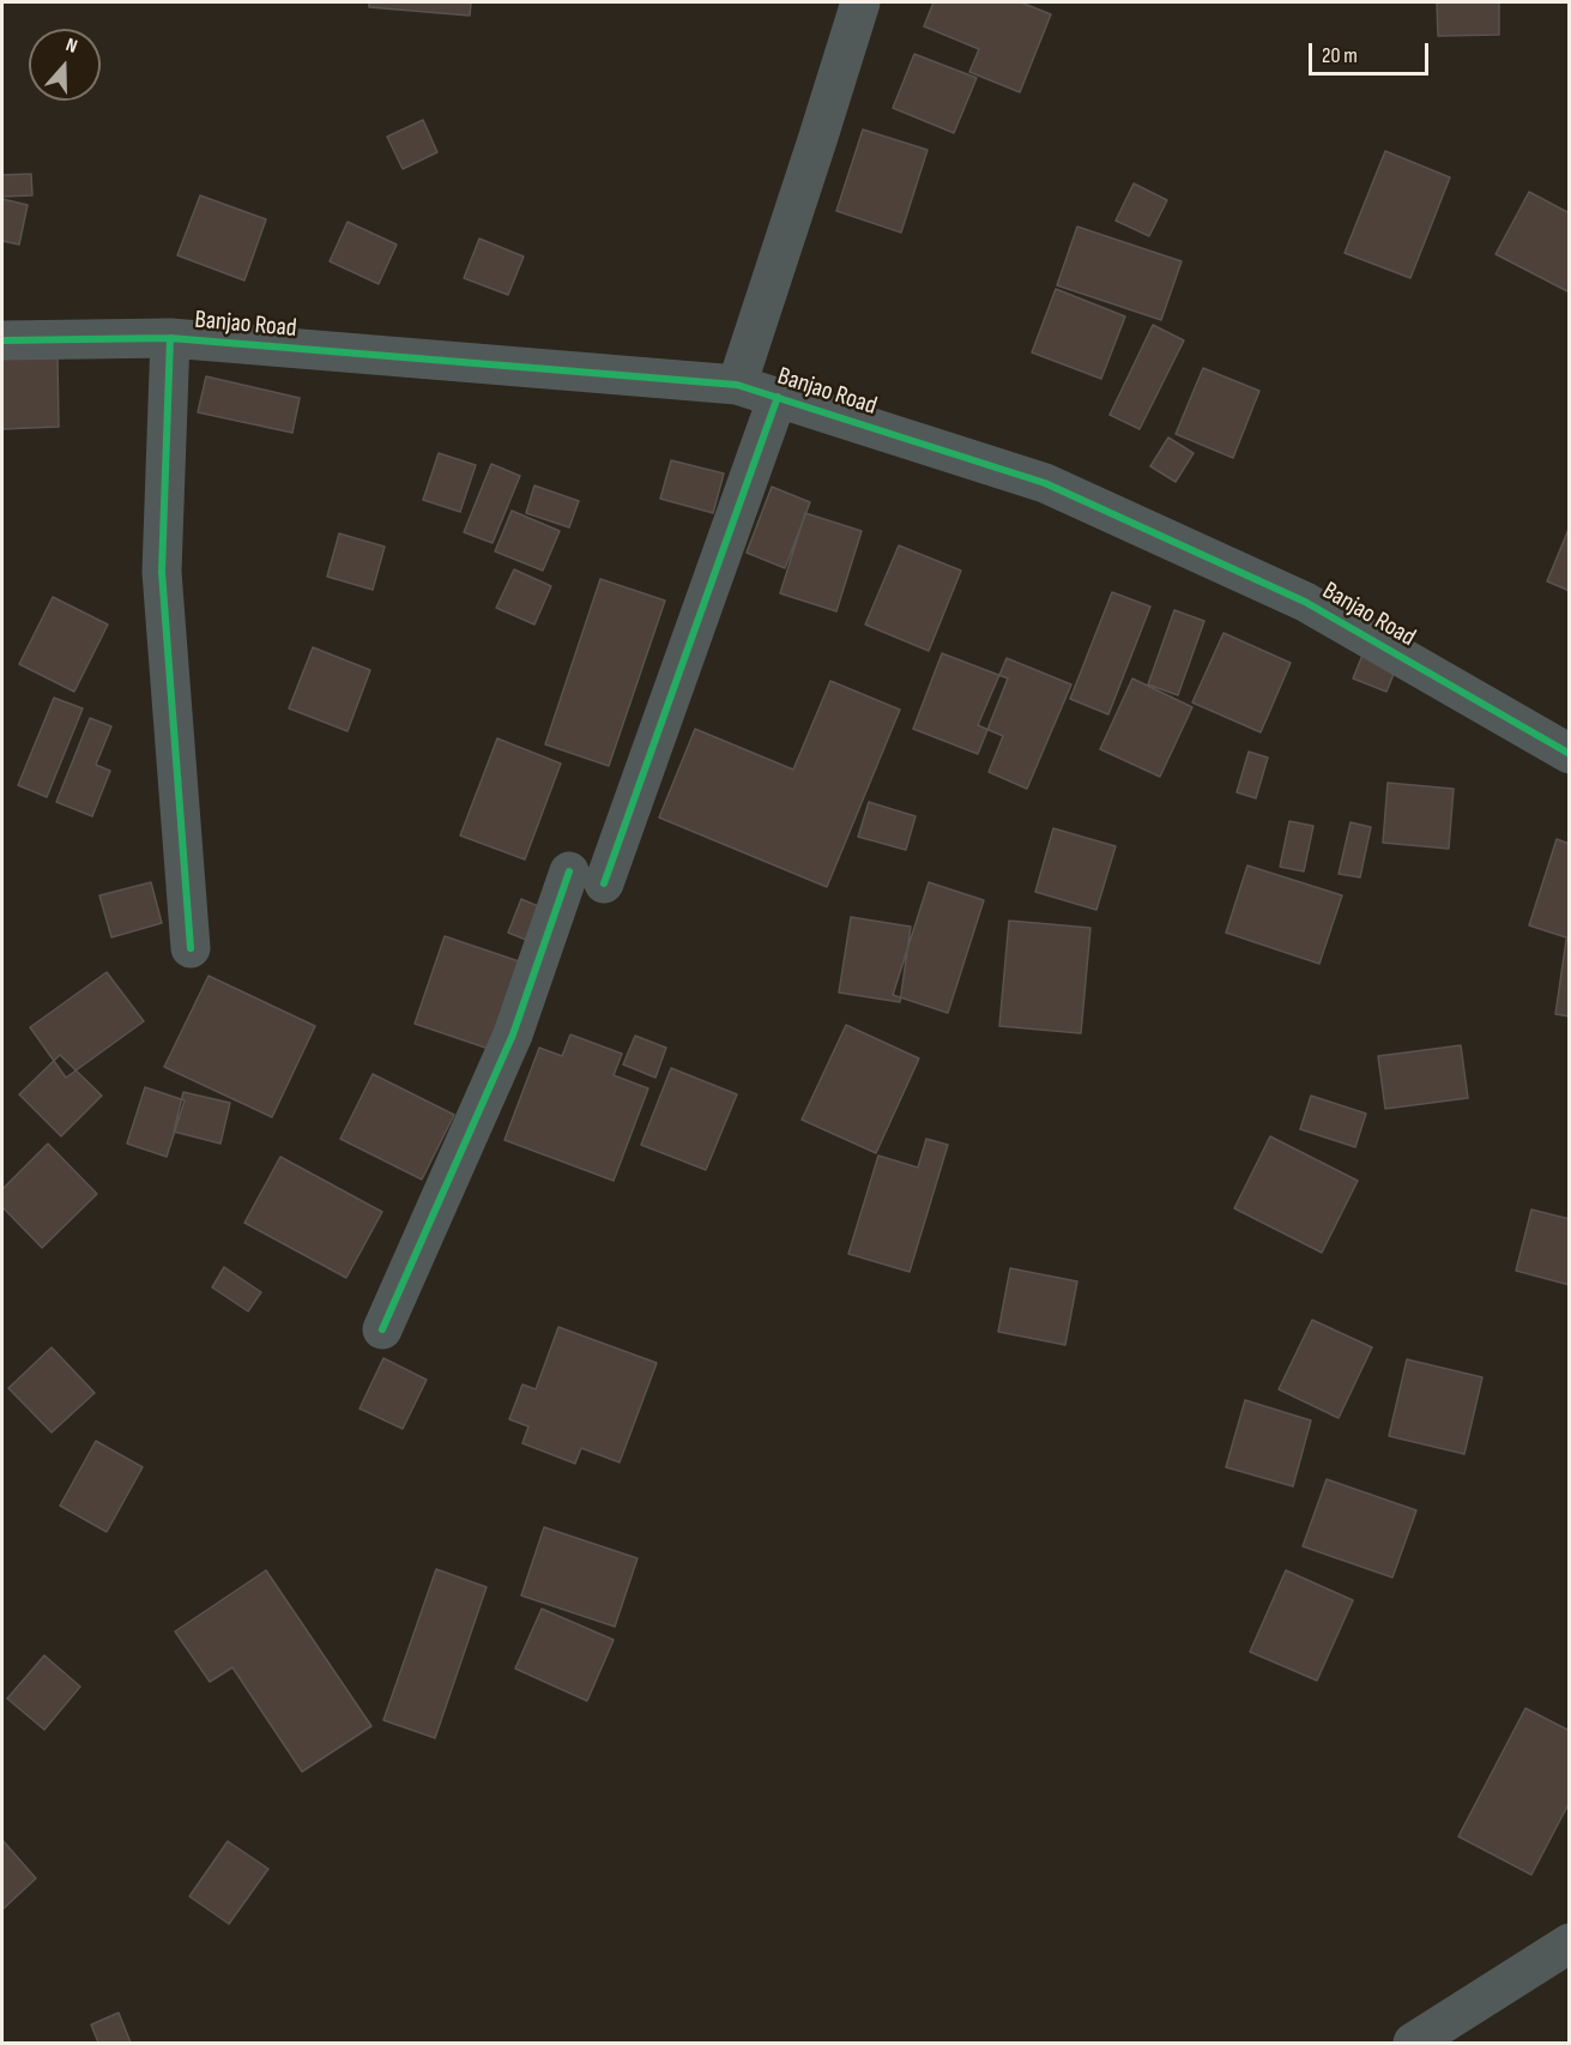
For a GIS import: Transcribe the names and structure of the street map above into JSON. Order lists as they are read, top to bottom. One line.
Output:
{"streets":{"street":["Banjao Road"]},"scale_bar":"20 m","north":"top"}
